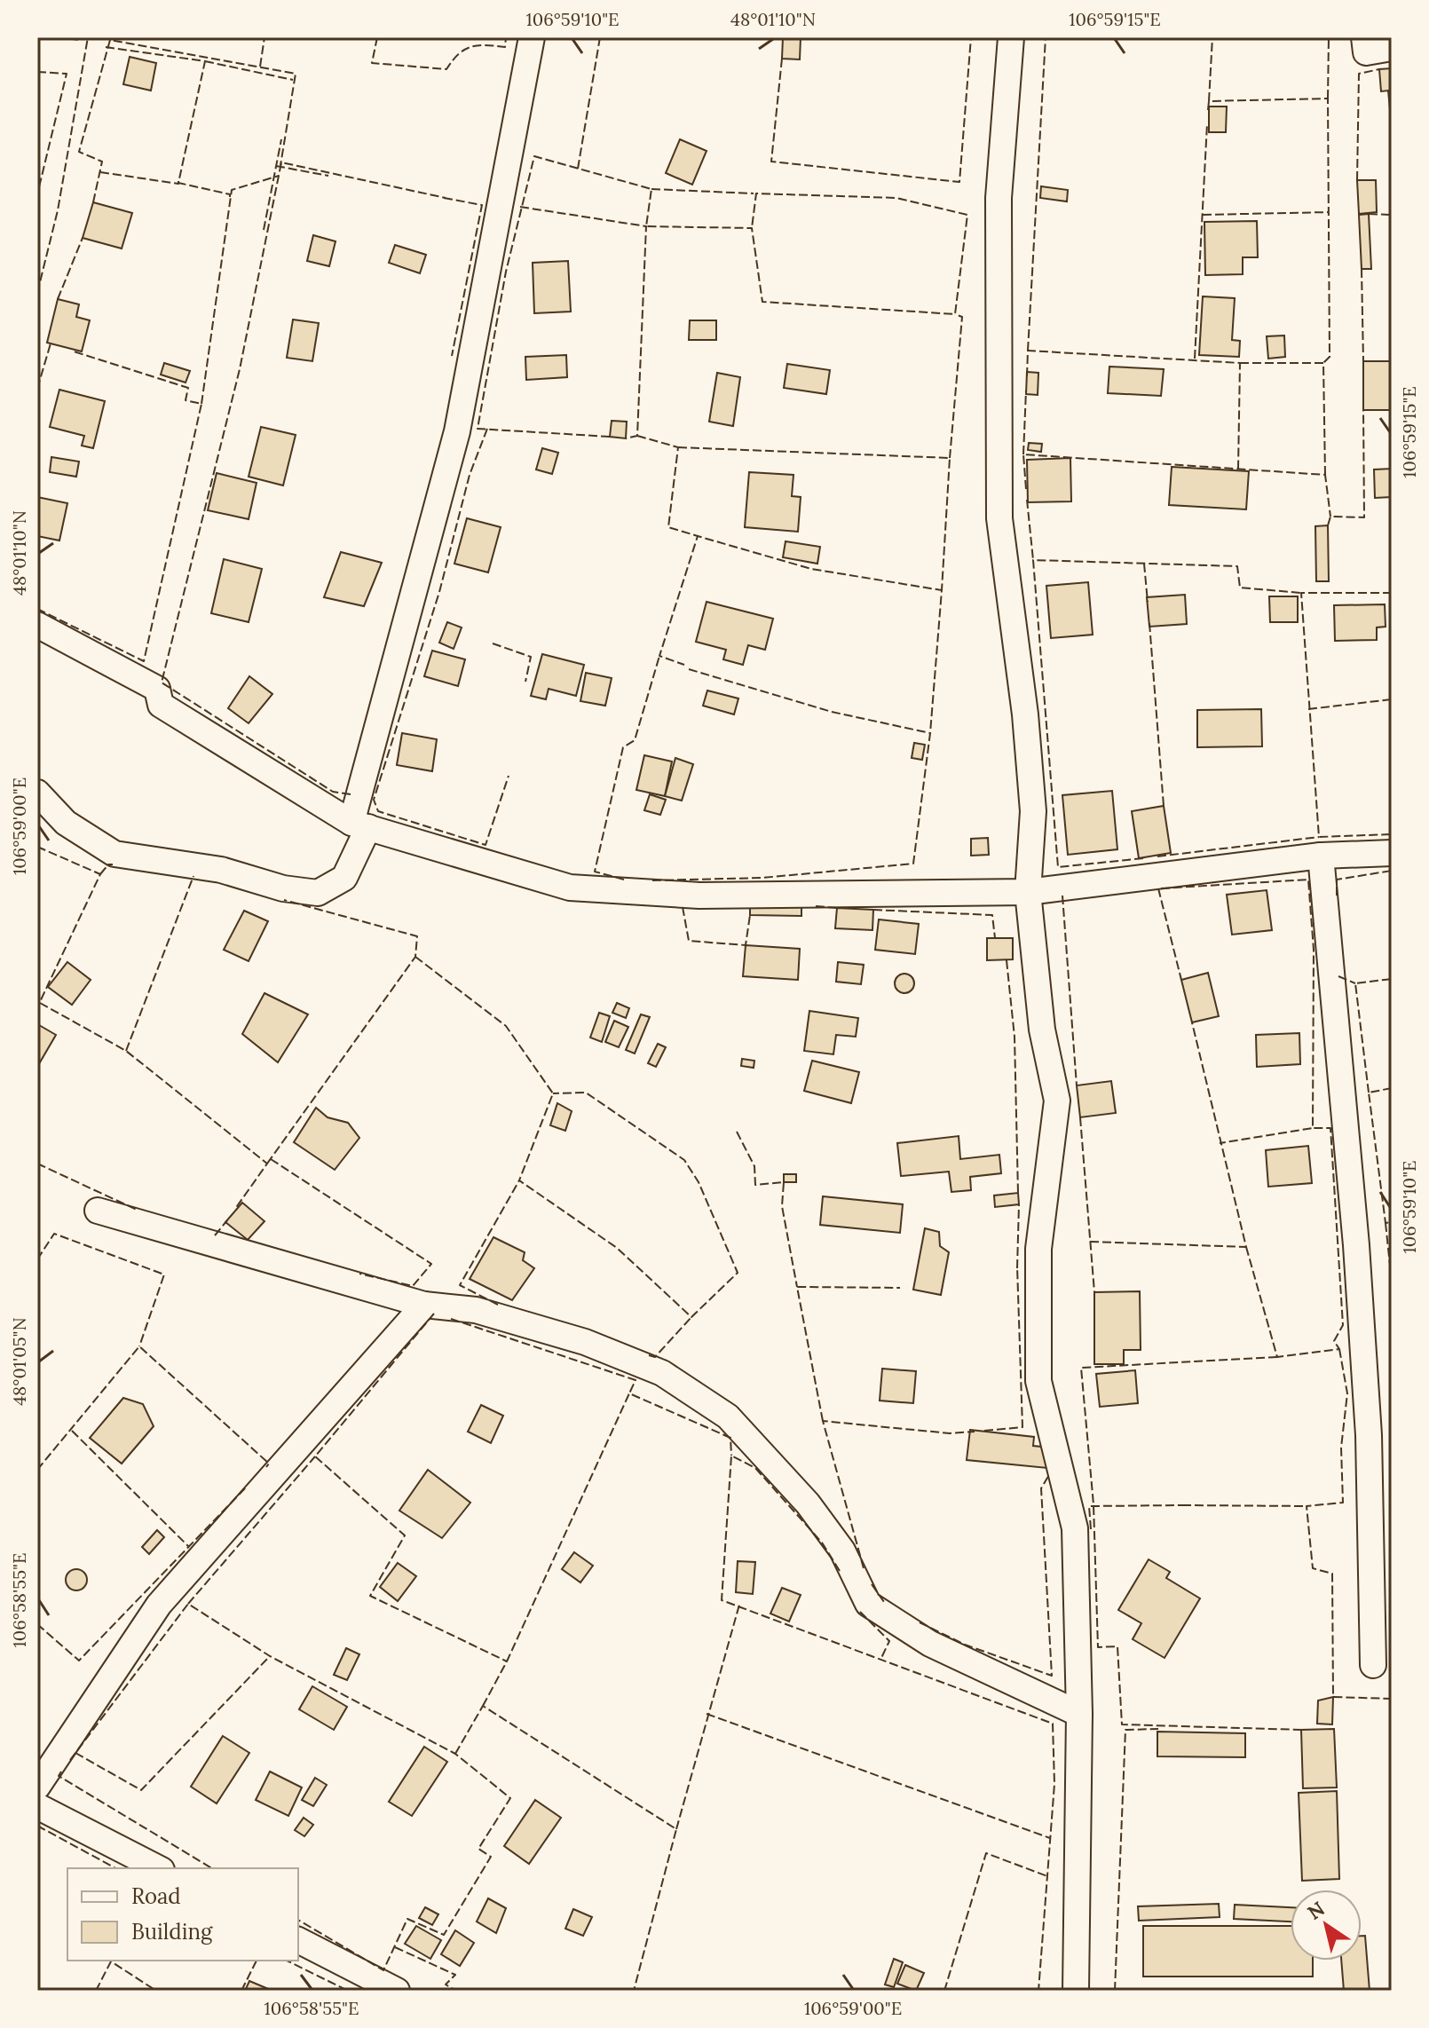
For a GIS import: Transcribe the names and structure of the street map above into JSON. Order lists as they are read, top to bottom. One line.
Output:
{"legend":["Road","Building"],"north":"top left","coordinates":["106°59'10\"E","48°01'10\"N","106°59'15\"E","106°59'00\"E","48°01'05\"N","106°58'55\"E"]}
